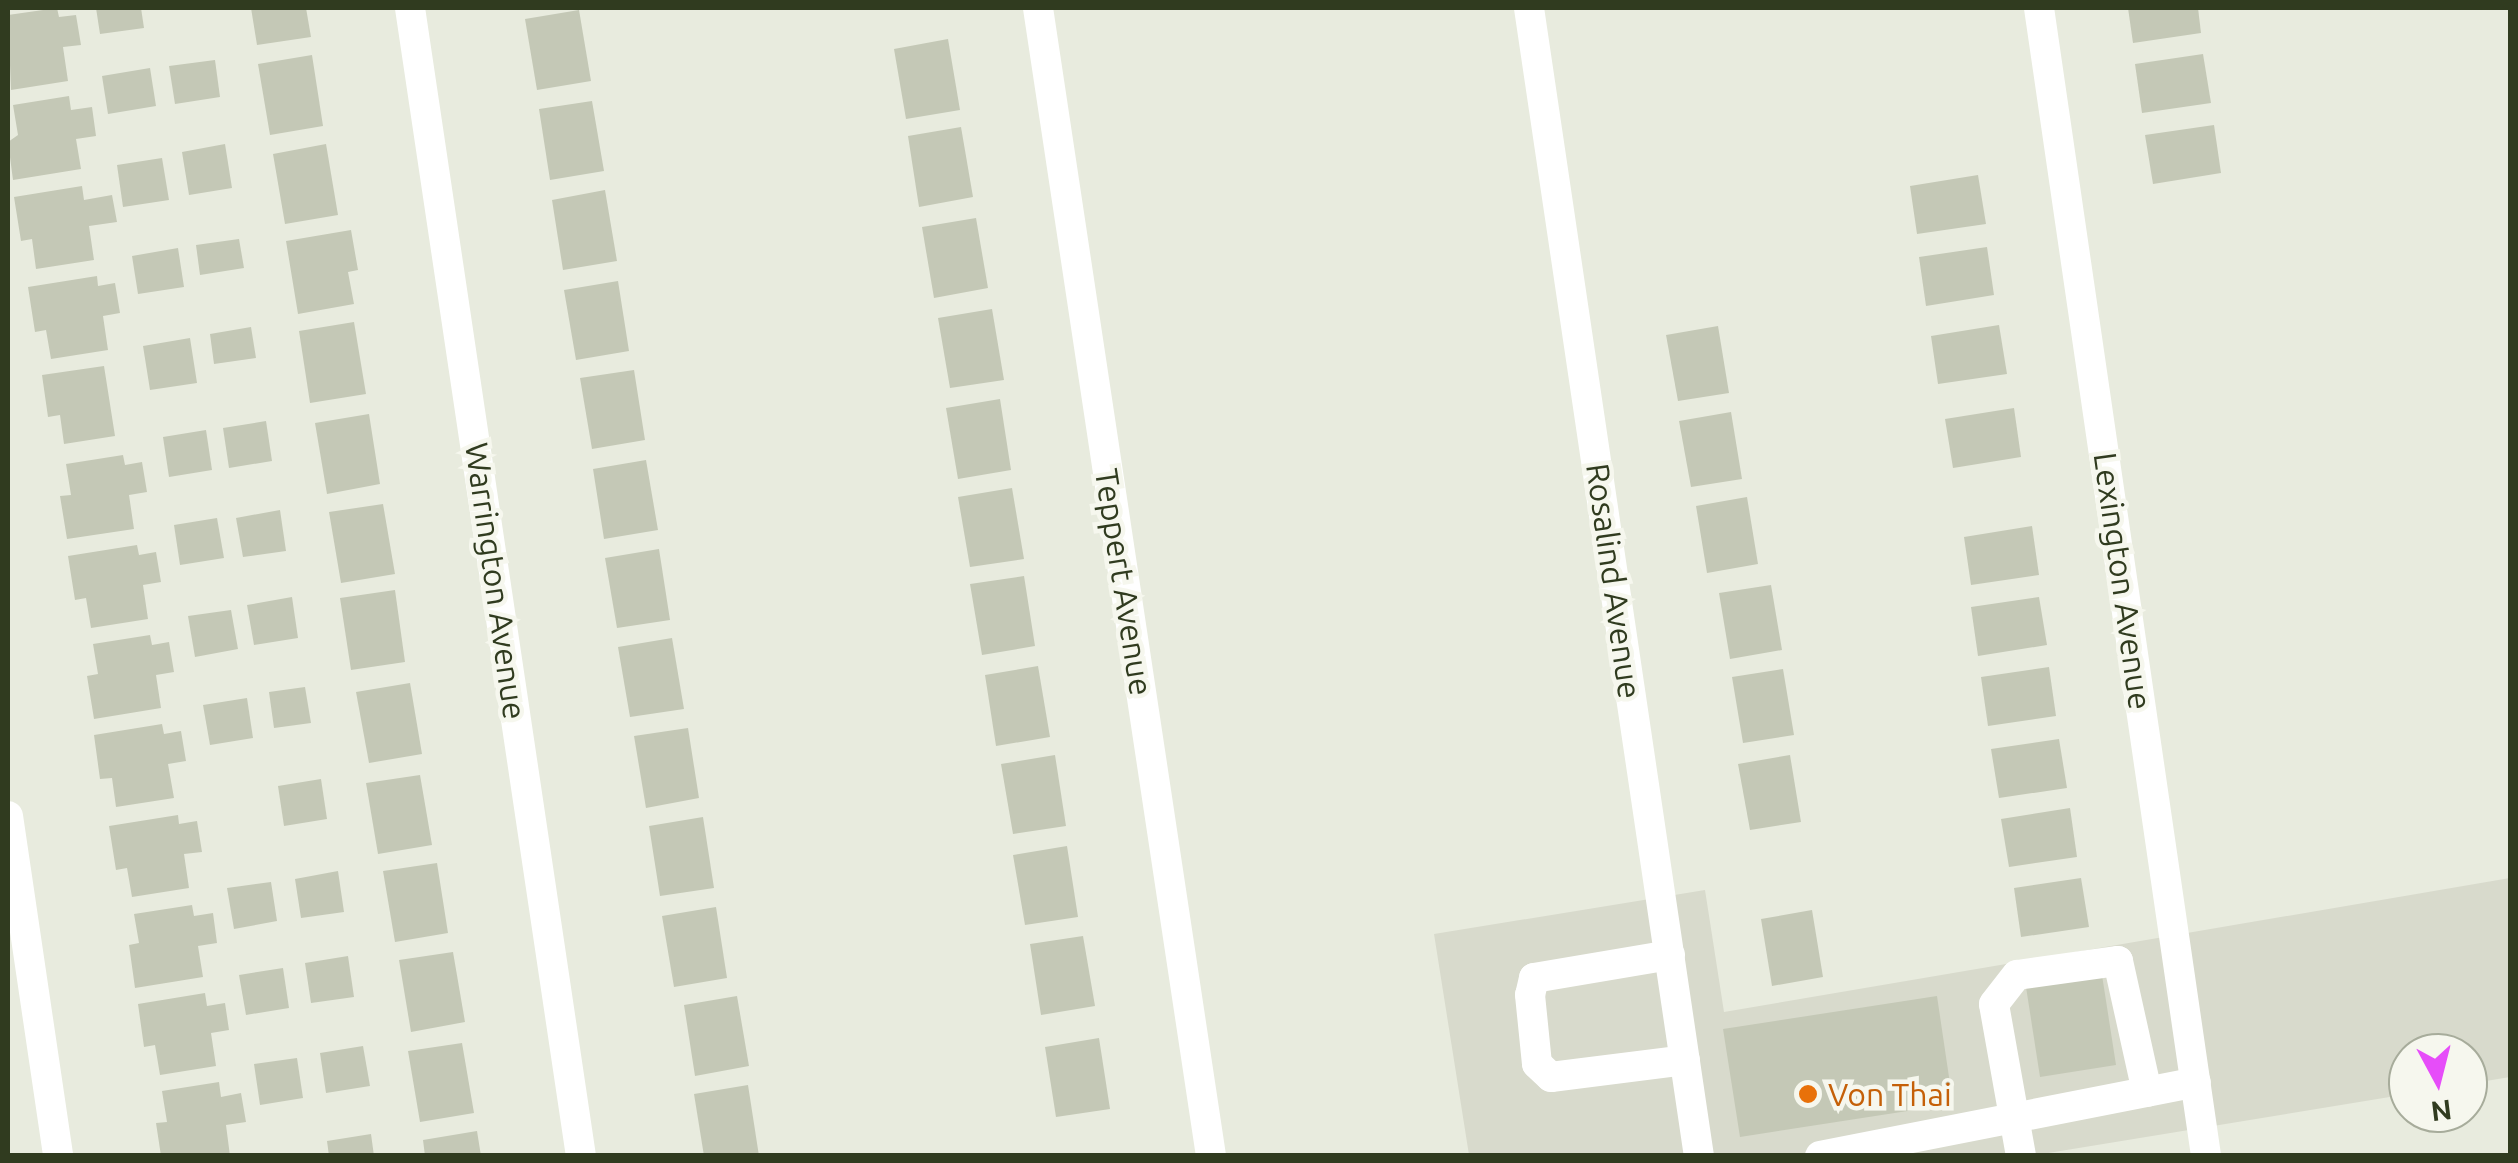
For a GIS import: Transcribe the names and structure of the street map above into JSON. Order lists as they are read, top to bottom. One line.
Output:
{"streets":{"street":["Warrington Avenue","Rosalind Avenue","Lexington Avenue","Teppert Avenue"]},"places":["Von Thai"],"north":"bottom"}
